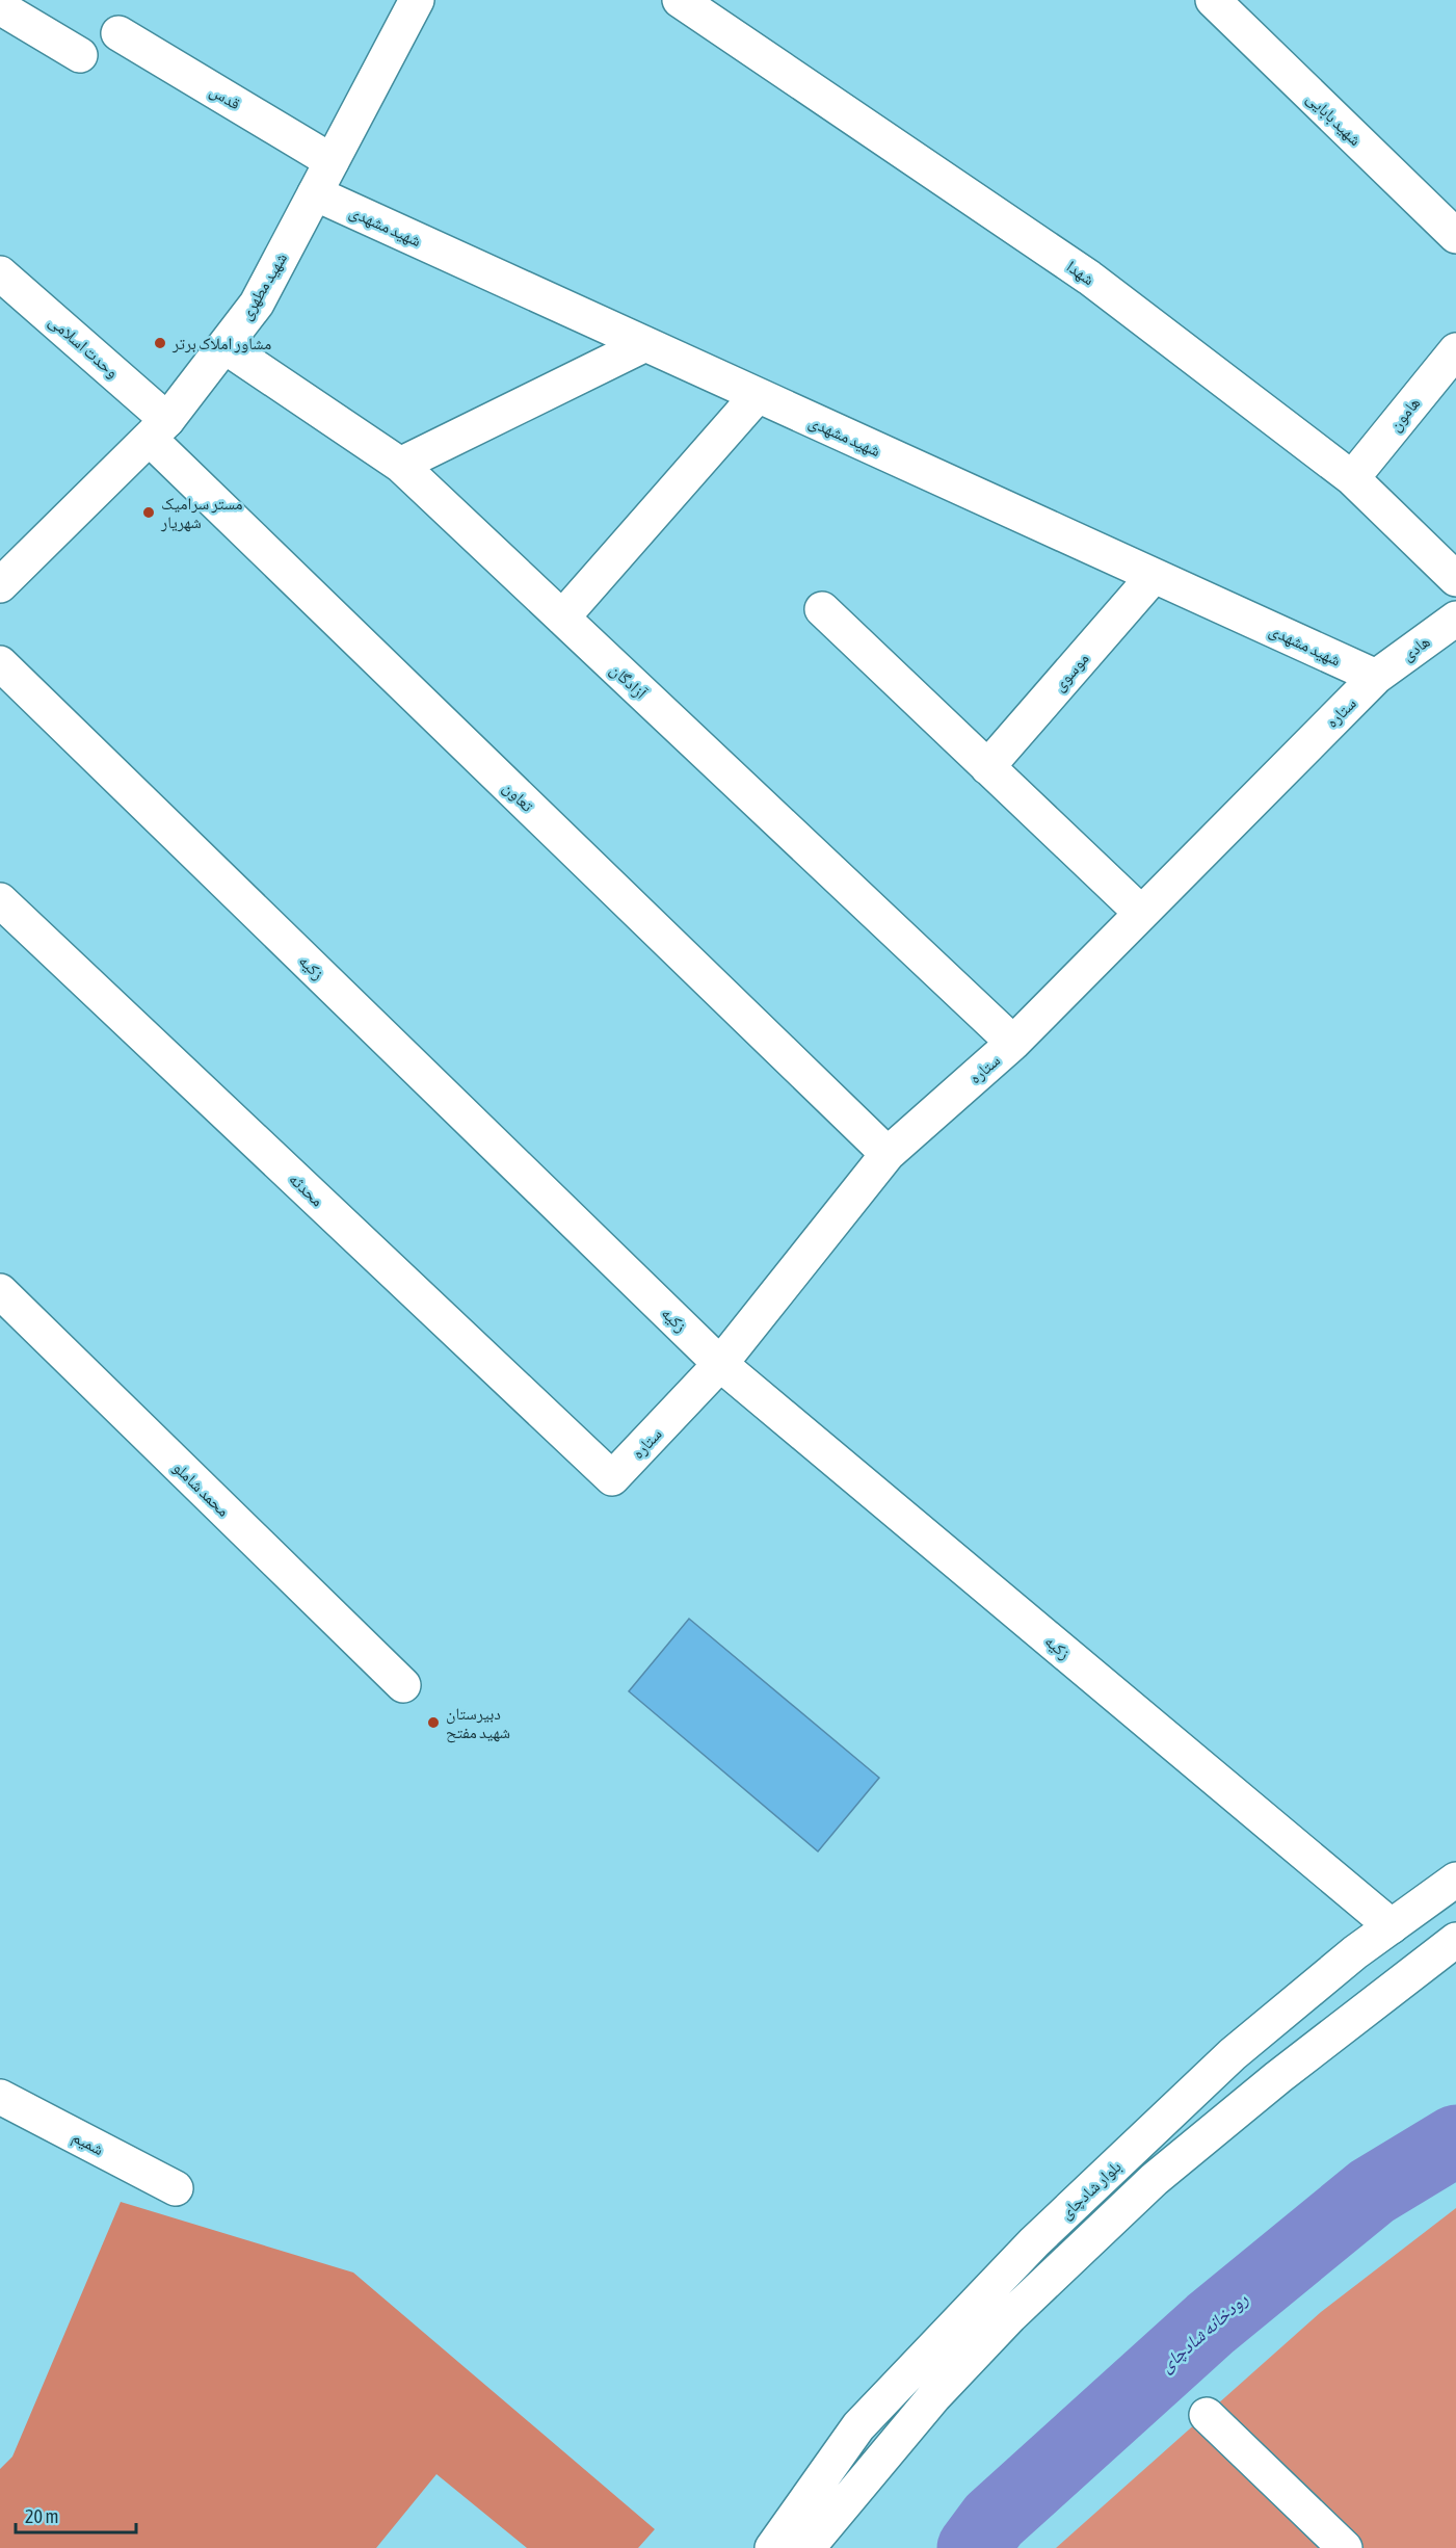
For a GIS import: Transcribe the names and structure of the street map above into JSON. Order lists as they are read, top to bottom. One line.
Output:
{"streets":{"street":["قدس","شهید بابایی","شهید مشهدی","شهدا","شهید مطهری","وحدت اسلامی","هامون","هادی","موسوی","آزادگان","ستاره","تعاون","زکیه","محدثه","محمد شاملو","شمیم","بلوار شادچای"]},"crossings":[["قدس","شهید مطهری"],["شهید مشهدی","شهید مطهری"],["شهید مشهدی","هادی"],["شهید مشهدی","موسوی"],["شهید مشهدی","ستاره"],["شهدا","هامون"],["شهید مطهری","وحدت اسلامی"],["شهید مطهری","آزادگان"],["شهید مطهری","تعاون"],["وحدت اسلامی","تعاون"],["هادی","ستاره"],["آزادگان","ستاره"],["ستاره","تعاون"],["ستاره","زکیه"],["ستاره","محدثه"],["زکیه","بلوار شادچای"]],"water":["رودخانه شادچای"],"places":["مشاور املاک برتر","مستر سرامیک شهریار","دبیرستان شهید مفتح"],"scale_bar":"20 m"}
